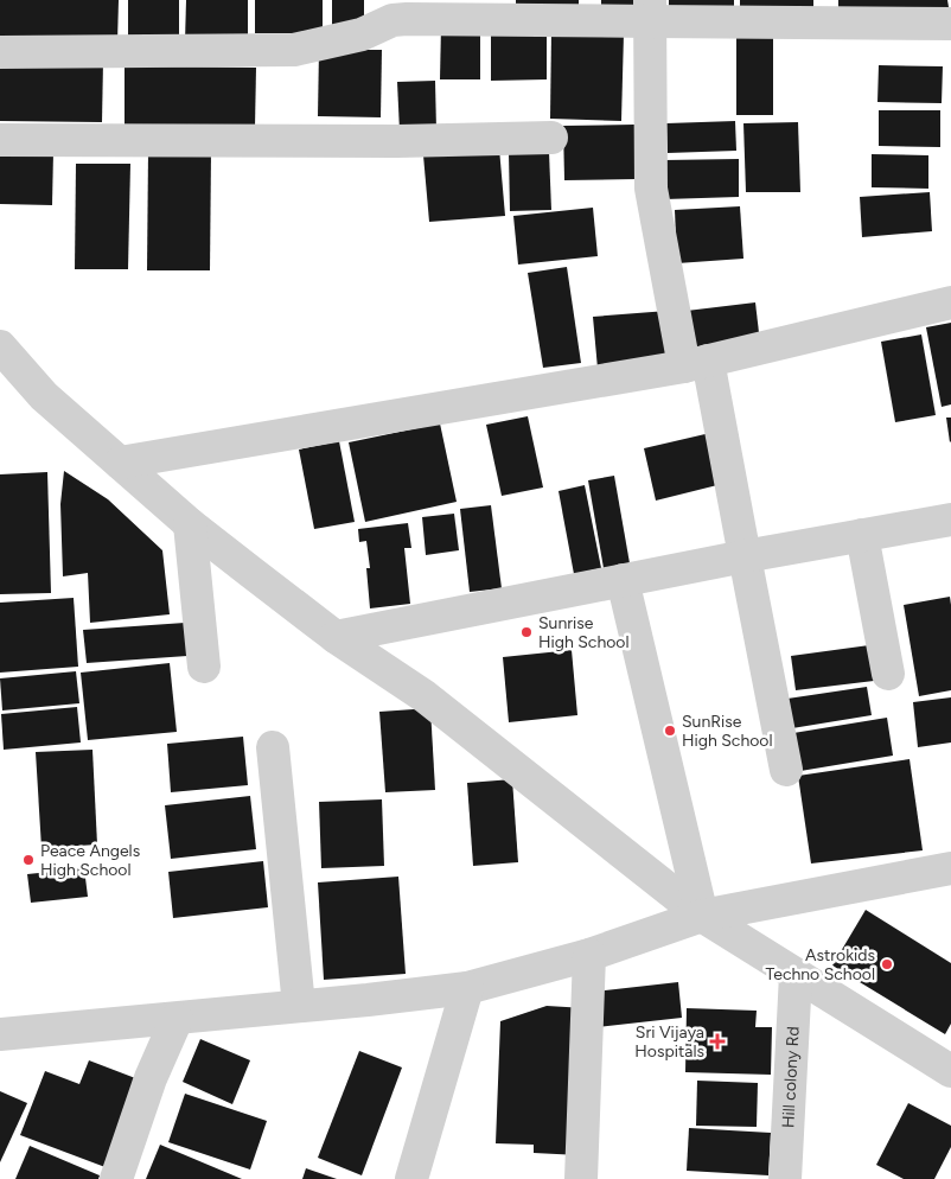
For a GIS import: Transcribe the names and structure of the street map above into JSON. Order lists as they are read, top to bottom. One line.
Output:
{"streets":{"street":["Hill colony Rd"]},"places":{"other":["Sunrise High School","SunRise High School","Peace Angels High School","Astrokids Techno School"],"health":["Sri Vijaya Hospitals"]}}
